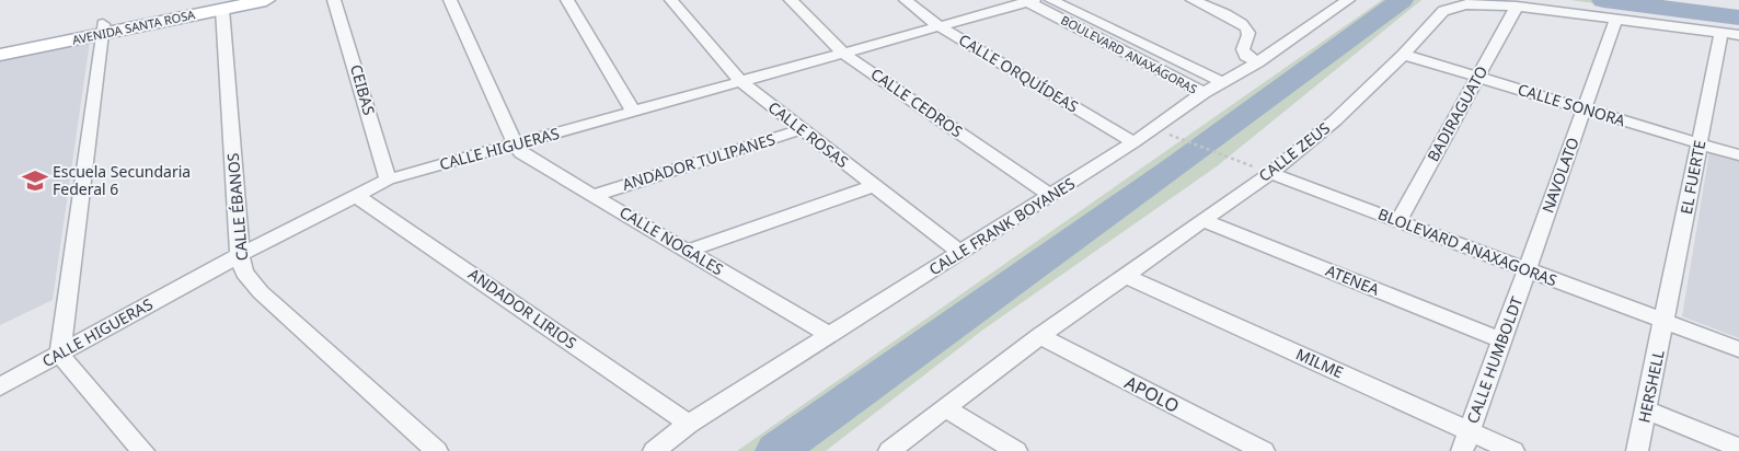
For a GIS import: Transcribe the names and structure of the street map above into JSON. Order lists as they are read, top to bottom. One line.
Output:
{"streets":{"main road":["AVENIDA SANTA ROSA"],"street":["BOULEVARD ANAXÁGORAS","CALLE ORQUÍDEAS","CEIBAS","CALLE CEDROS","CALLE SONORA","BADIRAGUATO","CALLE ROSAS","CALLE HIGUERAS","CALLE ZEUS","ANDADOR TULIPANES","NAVOLATO","EL FUERTE","CALLE ÉBANOS","CALLE FRANK BOYANES","CALLE NOGALES","BLOLEVARD ANAXAGORAS","ATENEA","ANDADOR LIRIOS","CALLE HUMBOLDT","MILME","HERSHELL","APOLO"]},"crossings":[["BOULEVARD ANAXÁGORAS","CALLE HIGUERAS"],["BOULEVARD ANAXÁGORAS","CALLE FRANK BOYANES"],["CALLE ORQUÍDEAS","CALLE HIGUERAS"],["CALLE ORQUÍDEAS","CALLE FRANK BOYANES"],["CEIBAS","CALLE HIGUERAS"],["CALLE CEDROS","CALLE HIGUERAS"],["CALLE CEDROS","CALLE FRANK BOYANES"],["CALLE SONORA","BADIRAGUATO"],["CALLE SONORA","CALLE ZEUS"],["CALLE SONORA","NAVOLATO"],["CALLE SONORA","EL FUERTE"],["BADIRAGUATO","CALLE ZEUS"],["BADIRAGUATO","BLOLEVARD ANAXAGORAS"],["CALLE ROSAS","CALLE HIGUERAS"],["CALLE ROSAS","ANDADOR TULIPANES"],["CALLE ROSAS","CALLE FRANK BOYANES"],["CALLE HIGUERAS","CALLE ÉBANOS"],["CALLE HIGUERAS","CALLE NOGALES"],["CALLE HIGUERAS","ANDADOR LIRIOS"],["CALLE ZEUS","NAVOLATO"],["CALLE ZEUS","EL FUERTE"],["CALLE ZEUS","BLOLEVARD ANAXAGORAS"],["CALLE ZEUS","ATENEA"],["CALLE ZEUS","MILME"],["CALLE ZEUS","APOLO"],["ANDADOR TULIPANES","CALLE NOGALES"],["NAVOLATO","BLOLEVARD ANAXAGORAS"],["NAVOLATO","CALLE HUMBOLDT"],["EL FUERTE","BLOLEVARD ANAXAGORAS"],["EL FUERTE","HERSHELL"],["CALLE FRANK BOYANES","CALLE NOGALES"],["CALLE FRANK BOYANES","ANDADOR LIRIOS"],["BLOLEVARD ANAXAGORAS","CALLE HUMBOLDT"],["BLOLEVARD ANAXAGORAS","HERSHELL"],["ATENEA","CALLE HUMBOLDT"],["CALLE HUMBOLDT","MILME"]],"places":{"school or university":["Escuela Secundaria Federal 6"]}}
